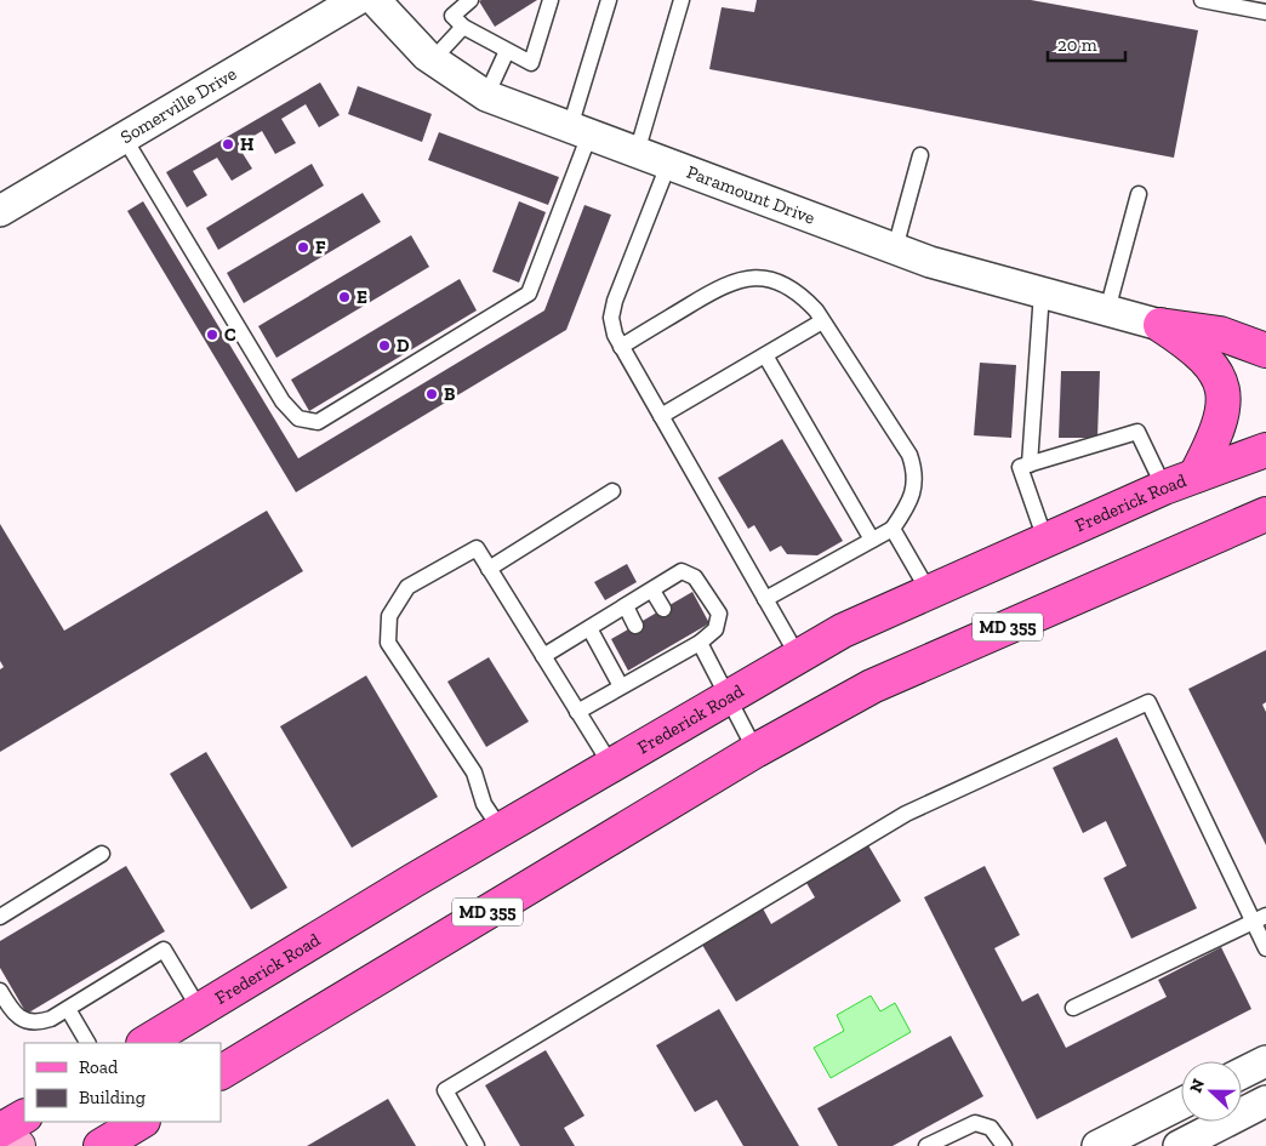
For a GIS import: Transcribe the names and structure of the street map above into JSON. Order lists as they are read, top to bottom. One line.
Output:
{"streets":{"main road":["Frederick Road","MD 355"],"street":["Somerville Drive","Paramount Drive"]},"places":["H","F","E","C","D","B"],"legend":["Road","Building"],"scale_bar":"20 m","north":"left"}
